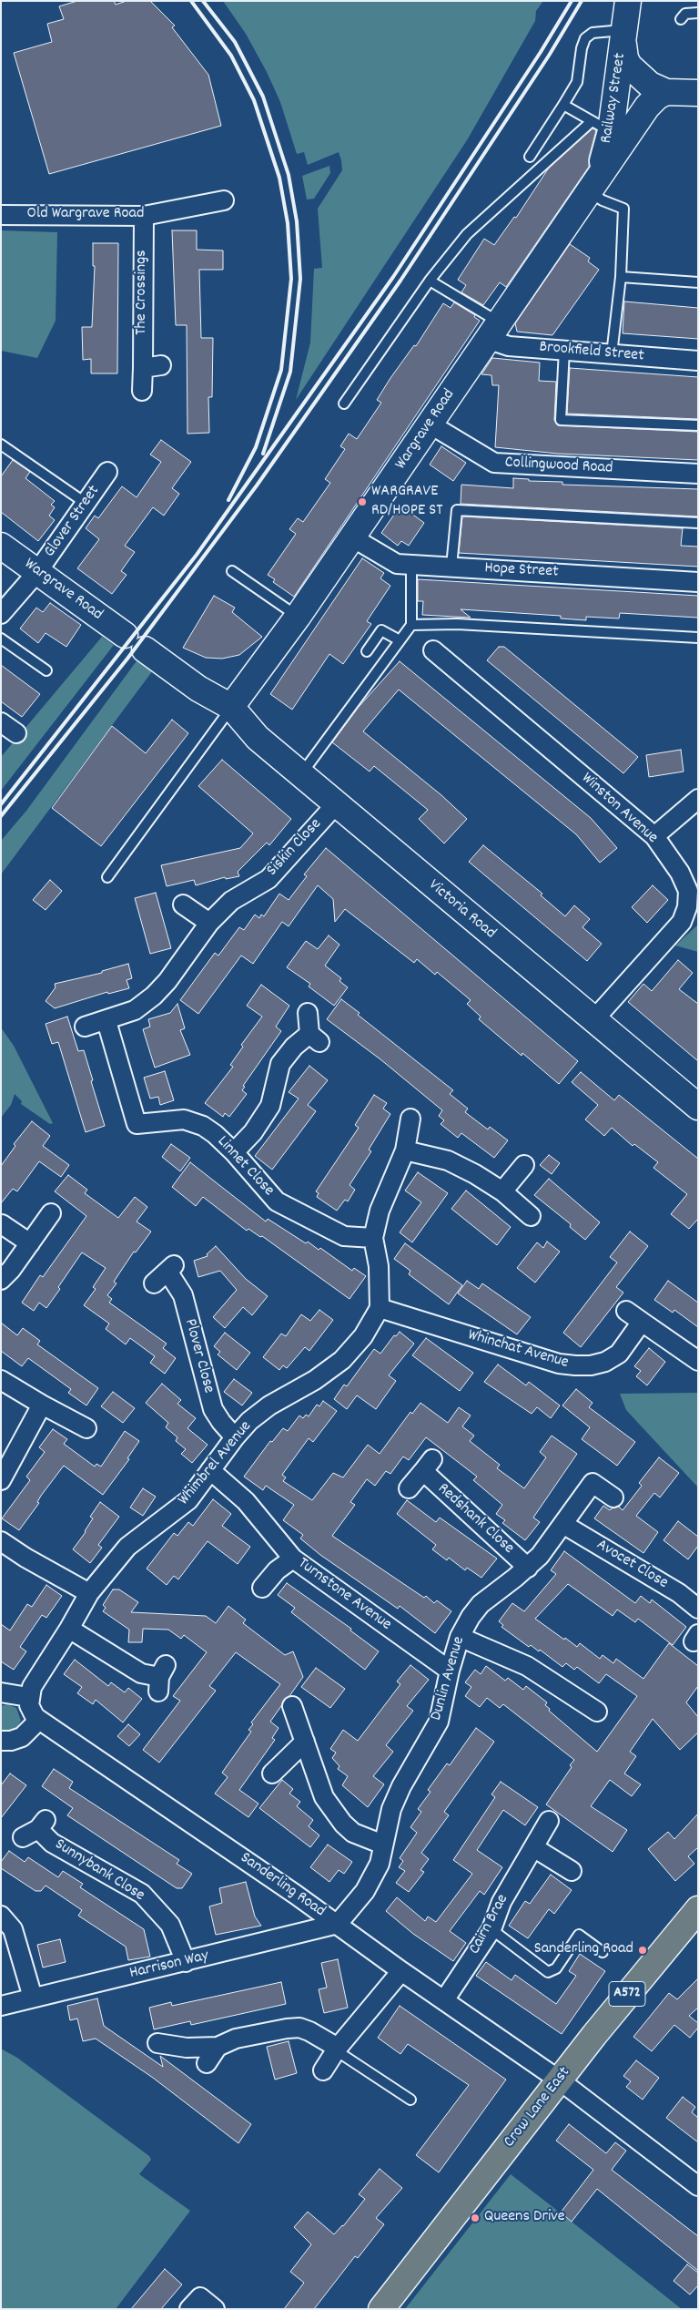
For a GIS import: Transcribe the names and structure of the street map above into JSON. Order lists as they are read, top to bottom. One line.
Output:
{"streets":{"main road":["A572","Crow Lane East"],"street":["Railway Street","Old Wargrave Road","The Crossings","Brookfield Street","Wargrave Road","Collingwood Road","Glover Street","Hope Street","Winston Avenue","Siskin Close","Victoria Road","Linnet Close","Whinchat Avenue","Plover Close","Whimbrel Avenue","Redshank Close","Avocet Close","Turnstone Avenue","Dunlin Avenue","Sunnybank Close","Sanderling Road","Cairn Brae","Harrison Way"]},"crossings":[["Railway Street","Wargrave Road"],["Old Wargrave Road","The Crossings"],["Brookfield Street","Wargrave Road"],["Wargrave Road","Collingwood Road"],["Wargrave Road","Glover Street"],["Wargrave Road","Hope Street"],["Wargrave Road","Victoria Road"],["Winston Avenue","Victoria Road"],["Siskin Close","Victoria Road"],["Siskin Close","Linnet Close"],["Whinchat Avenue","Whimbrel Avenue"],["Plover Close","Whimbrel Avenue"],["Whimbrel Avenue","Turnstone Avenue"],["Whimbrel Avenue","Sanderling Road"],["Redshank Close","Dunlin Avenue"],["Avocet Close","Dunlin Avenue"],["Turnstone Avenue","Dunlin Avenue"],["Dunlin Avenue","Sanderling Road"],["Dunlin Avenue","Harrison Way"],["Sunnybank Close","Harrison Way"],["Sanderling Road","Cairn Brae"],["Sanderling Road","Harrison Way"],["Sanderling Road","Crow Lane East"]],"places":["WARGRAVE RD/HOPE ST","Sanderling Road","Queens Drive"]}
